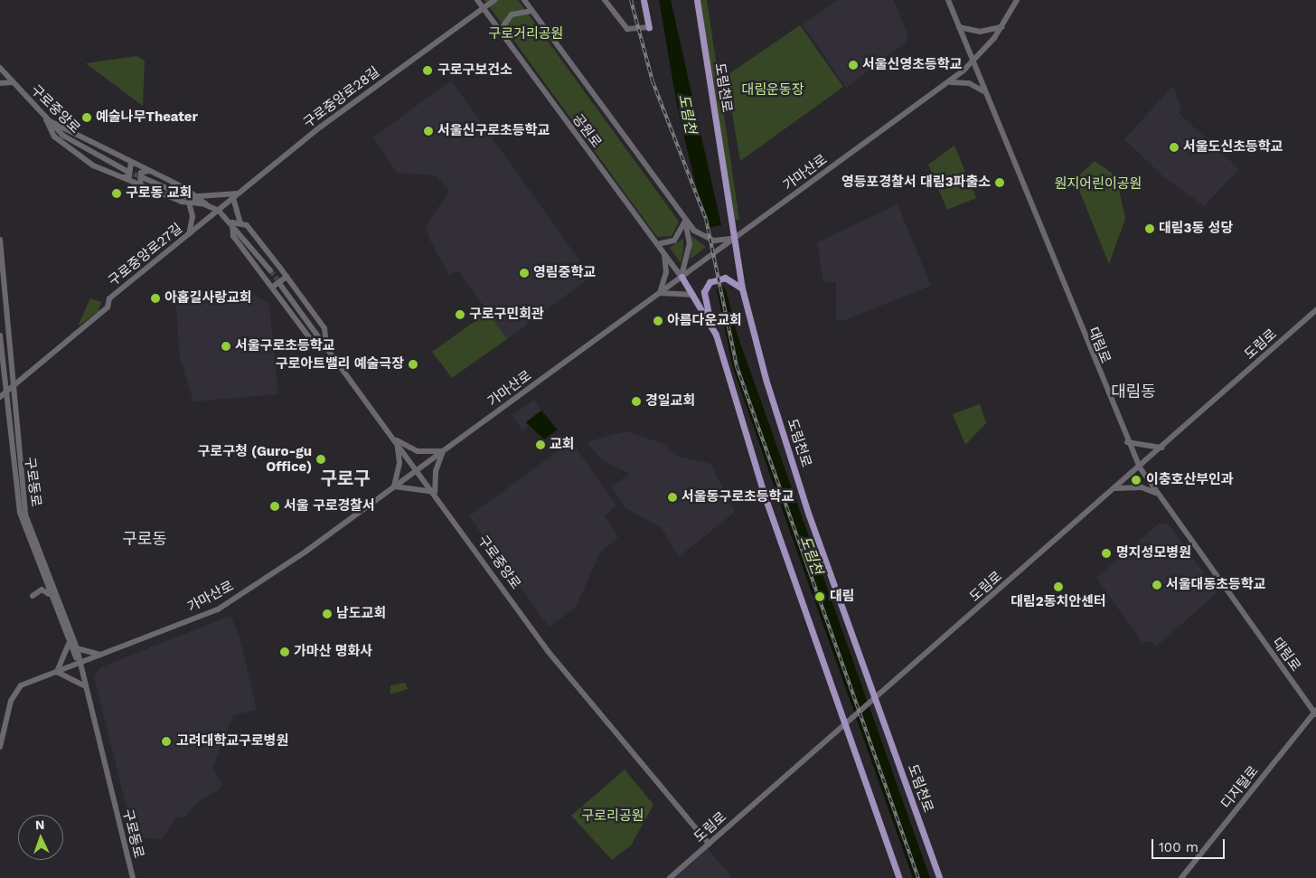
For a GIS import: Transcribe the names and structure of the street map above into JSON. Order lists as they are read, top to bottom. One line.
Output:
{"streets":{"main road":["도림천로"],"street":["구로중앙로28길","구로중앙로","공원로","가마산로","구로중앙로27길","도림로","대림로","구로동로","디지털로"]},"crossings":[["도림천로","공원로"],["도림천로","가마산로"],["도림천로","도림로"],["구로중앙로28길","공원로"],["구로중앙로28길","구로중앙로27길"],["구로중앙로","가마산로"],["구로중앙로","도림로"],["공원로","가마산로"],["가마산로","대림로"],["가마산로","구로동로"],["구로중앙로27길","구로동로"],["도림로","대림로"],["대림로","디지털로"]],"districts":["대림동","구로구","구로동"],"water":["도림천"],"parks":["구로거리공원","대림운동장","원지어린이공원","구로리공원"],"places":["서울신영초등학교","구로구보건소","예술나무Theater","서울신구로초등학교","서울도신초등학교","영등포경찰서 대림3파출소","구로동 교회","대림3동 성당","영림중학교","아홉길사랑교회","구로구민회관","아름다운교회","서울구로초등학교","구로아트밸리 예술극장","경일교회","교회","구로구청 (Guro-gu Office)","이충호산부인과","서울동구로초등학교","서울 구로경찰서","명지성모병원","서울대동초등학교","대림2동치안센터","대림","남도교회","가마산 명화사","고려대학교구로병원"],"scale_bar":"100 m","north":"top"}
